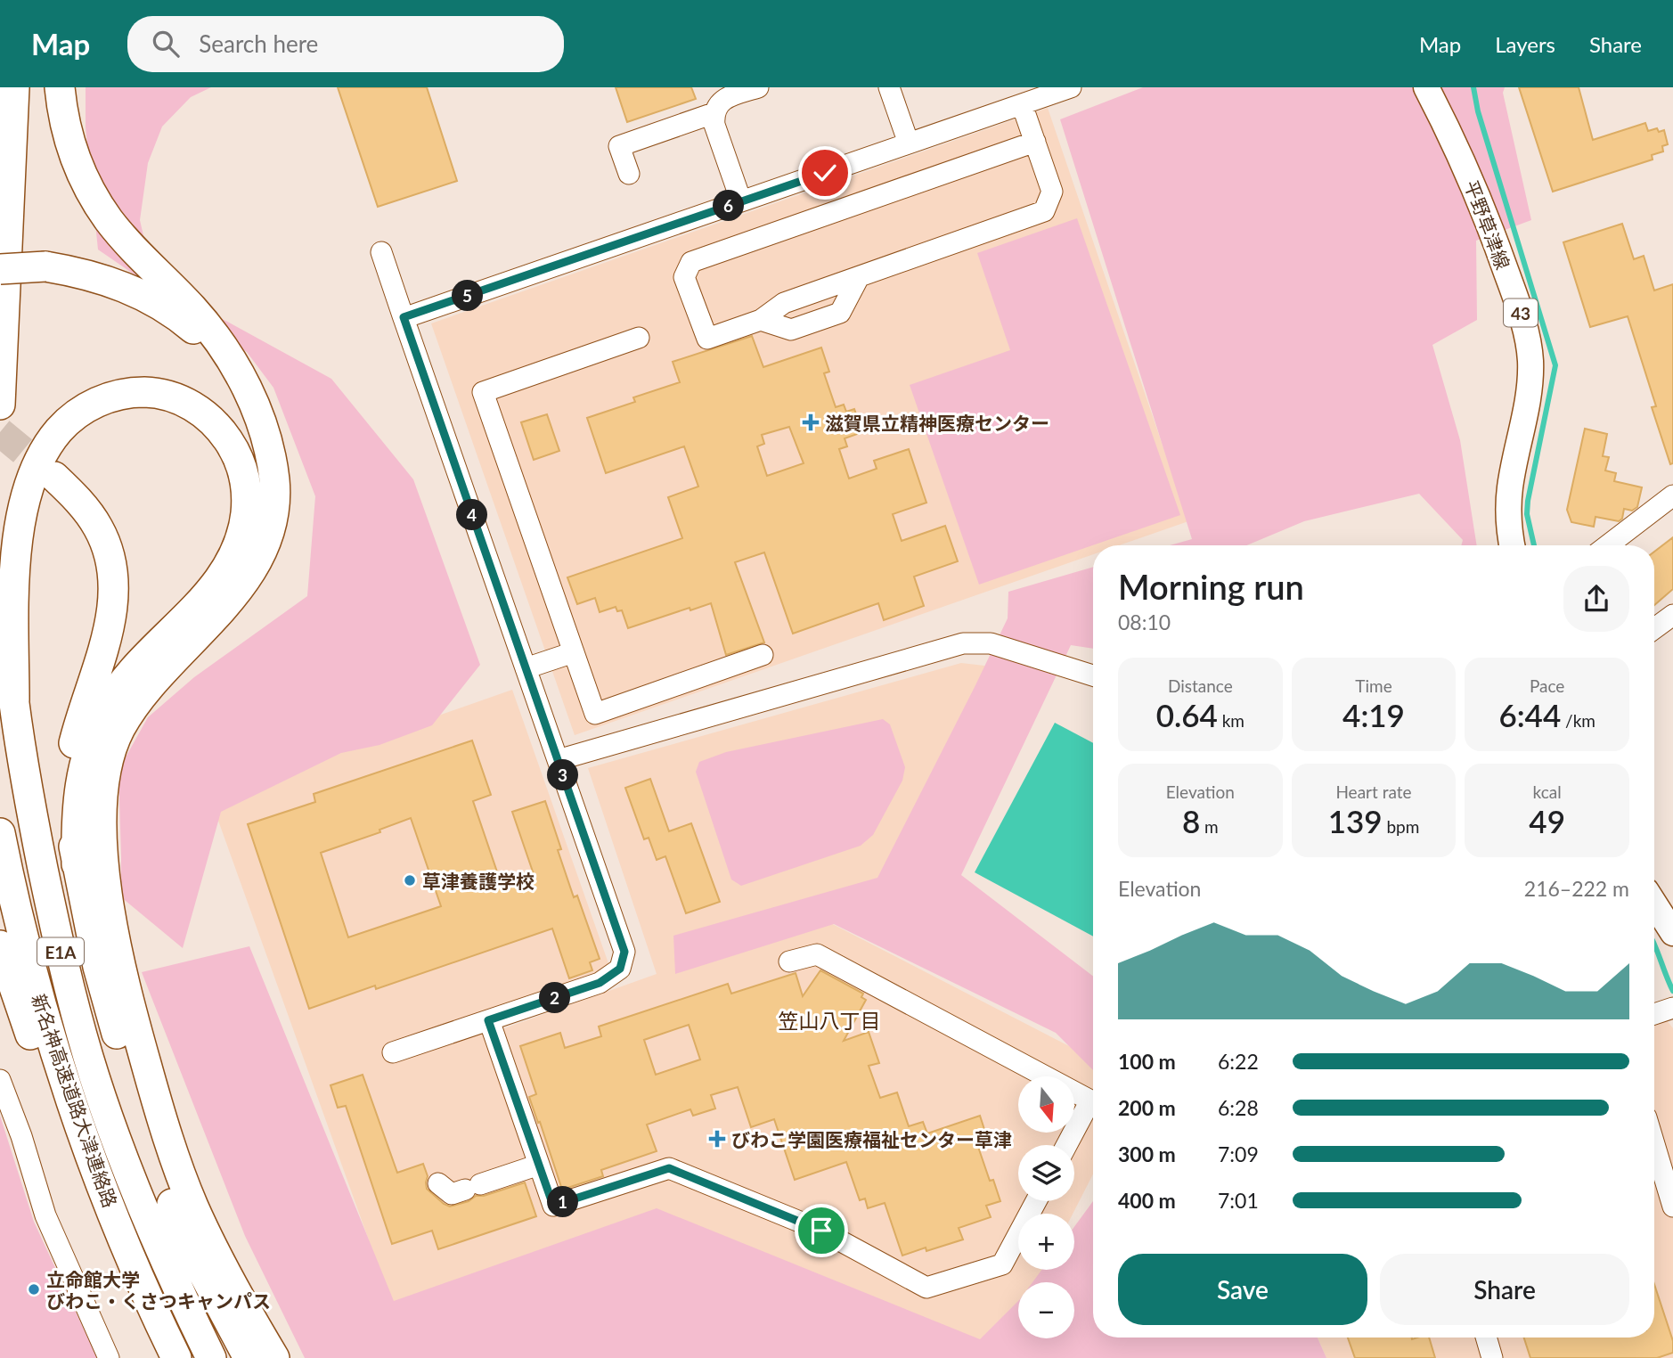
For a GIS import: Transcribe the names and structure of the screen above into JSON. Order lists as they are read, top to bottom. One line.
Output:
{"streets":{"highway":["E1A","新名神高速道路大津連絡路"],"main road":["平野草津線","43"]},"districts":["笠山八丁目"],"places":{"health":["滋賀県立精神医療センター","びわこ学園医療福祉センター草津"],"other":["草津養護学校","立命館大学 びわこ・くさつキャンパス"]},"north":"bottom","page":{"header":"Map","search":"Search here","nav":["Map","Layers","Share"],"pins":["6","5","4","3","2","1"],"heading":["Morning run","08:10"],"stats":[["Distance","0.64 km"],["Time","4:19"],["Pace","6:44 /km"],["Elevation","8 m"],["Heart rate","139 bpm"],["kcal","49"]],"chart":["Elevation","216–222 m"],"list":[{"name":"100 m","note":"6:22"},{"name":"200 m","note":"6:28"},{"name":"300 m","note":"7:09"},{"name":"400 m","note":"7:01"}],"map_buttons":["+","−"],"buttons":["Save","Share"]}}
